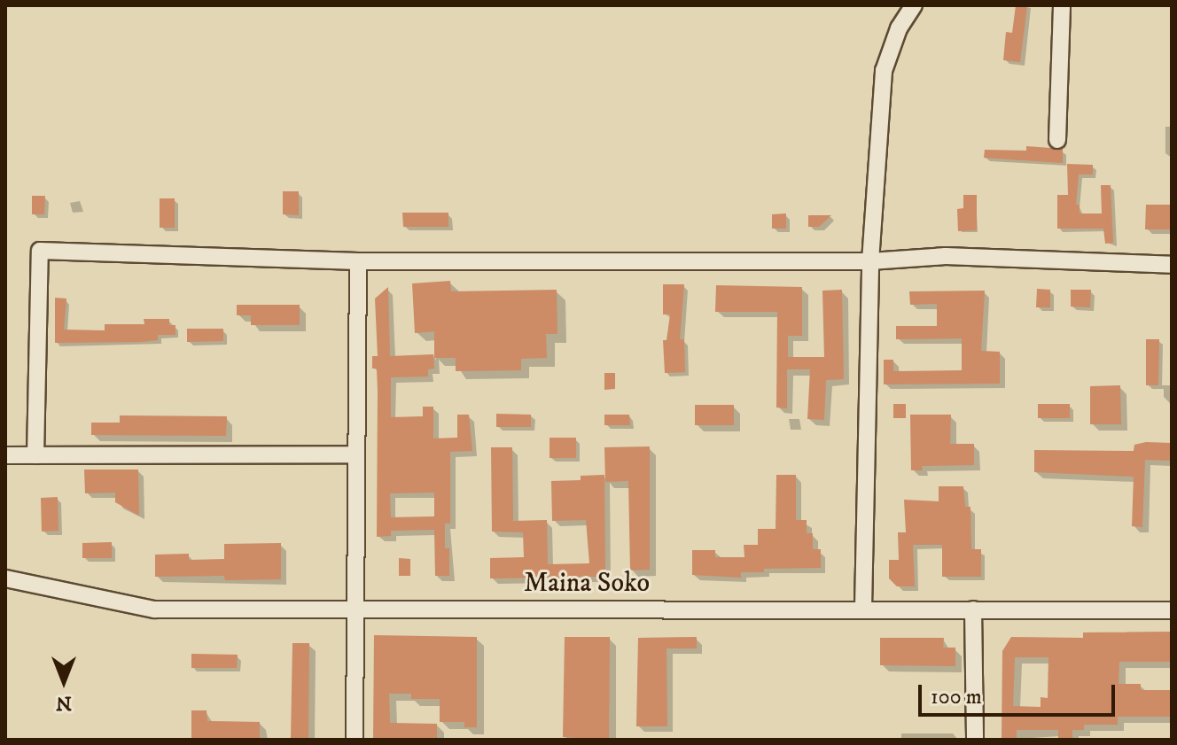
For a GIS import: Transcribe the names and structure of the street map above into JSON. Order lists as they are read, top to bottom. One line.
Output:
{"streets":{"street":["Maina Soko"]},"scale_bar":"100 m","north":"bottom"}
